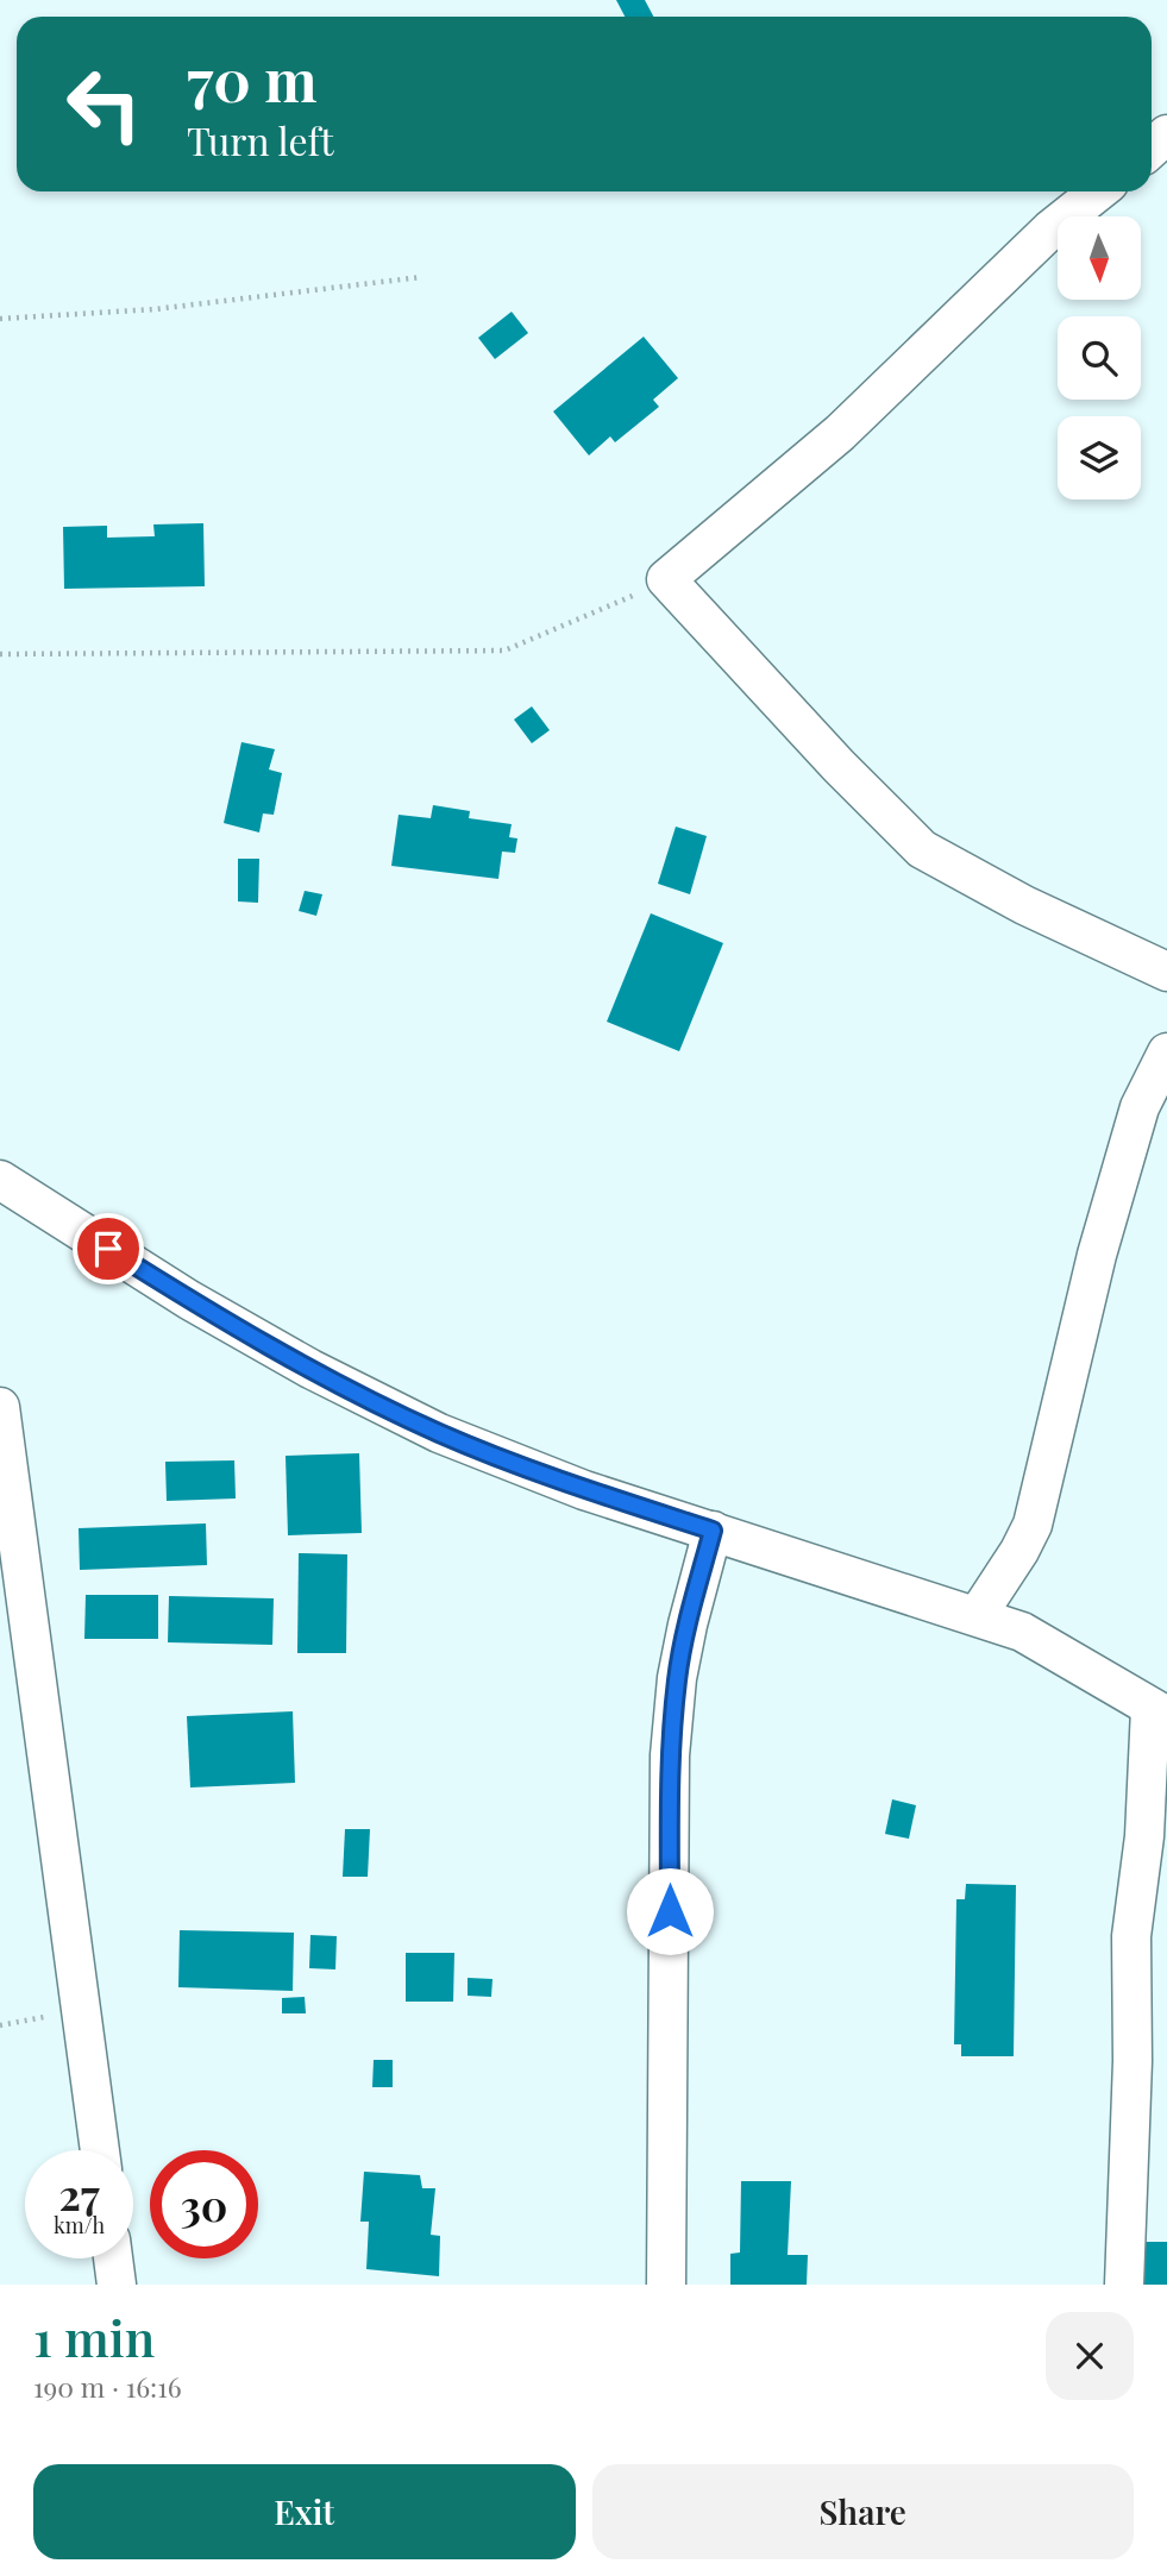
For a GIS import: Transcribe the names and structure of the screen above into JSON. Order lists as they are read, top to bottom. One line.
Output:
{"north":"bottom","page":{"turn":["70 m","Turn left"],"speed":"27 km/h","limit":"30","heading":["1 min","190 m · 16:16"],"buttons":["Exit","Share"]}}
